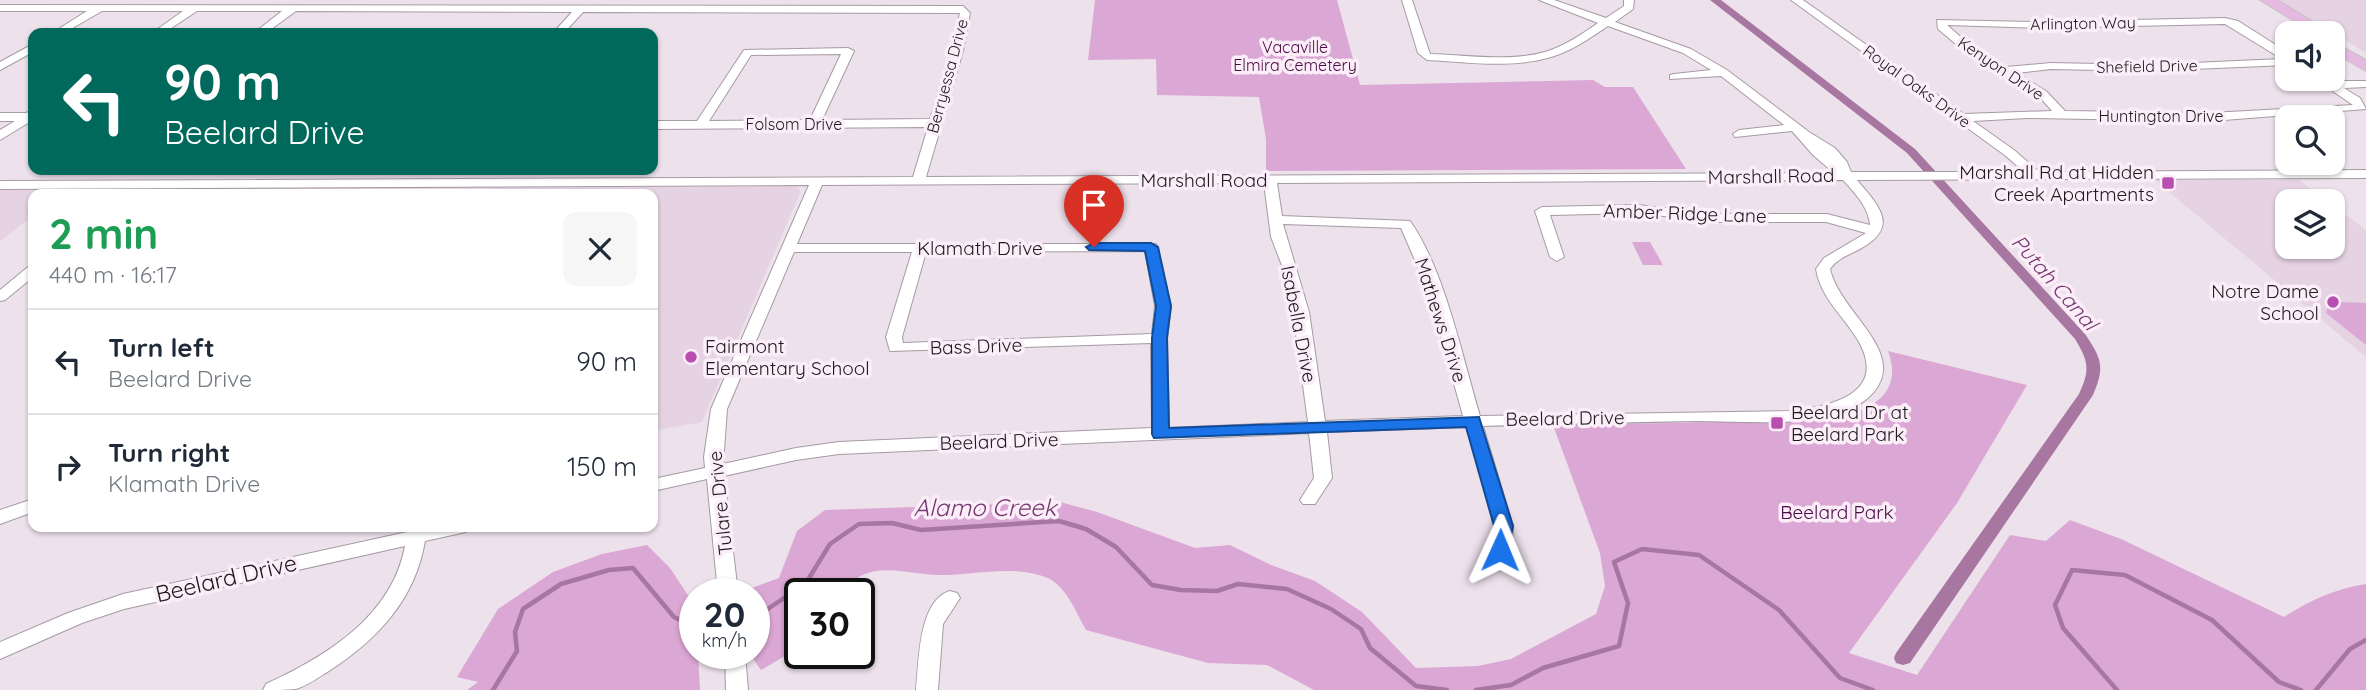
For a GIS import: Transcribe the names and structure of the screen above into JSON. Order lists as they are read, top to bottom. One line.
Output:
{"streets":{"street":["Arlington Way","Shefield Drive","Kenyon Drive","Berryessa Drive","Royal Oaks Drive","Huntington Drive","Folsom Drive","Marshall Road","Amber Ridge Lane","Klamath Drive","Mathews Drive","Isabella Drive","Bass Drive","Beelard Drive","Tulare Drive"]},"crossings":[["Arlington Way","Kenyon Drive"],["Shefield Drive","Kenyon Drive"],["Kenyon Drive","Huntington Drive"],["Berryessa Drive","Folsom Drive"],["Berryessa Drive","Marshall Road"],["Royal Oaks Drive","Huntington Drive"],["Royal Oaks Drive","Marshall Road"],["Marshall Road","Isabella Drive"],["Marshall Road","Tulare Drive"],["Amber Ridge Lane","Beelard Drive"],["Klamath Drive","Bass Drive"],["Klamath Drive","Beelard Drive"],["Klamath Drive","Tulare Drive"],["Mathews Drive","Isabella Drive"],["Mathews Drive","Beelard Drive"],["Isabella Drive","Beelard Drive"],["Beelard Drive","Tulare Drive"]],"water":["Putah Canal","Alamo Creek"],"parks":["Vacaville Elmira Cemetery","Beelard Park"],"places":{"transit":["Marshall Rd at Hidden Creek Apartments","Beelard Dr at Beelard Park"],"other":["Notre Dame School","Fairmont Elementary School"]},"page":{"turn":["90 m","Beelard Drive"],"heading":["2 min","440 m · 16:17"],"list":[{"name":"Turn left","note":"Beelard Drive","value":"90 m"},{"name":"Turn right","note":"Klamath Drive","value":"150 m"}],"speed":"20 km/h","limit":"30"}}
